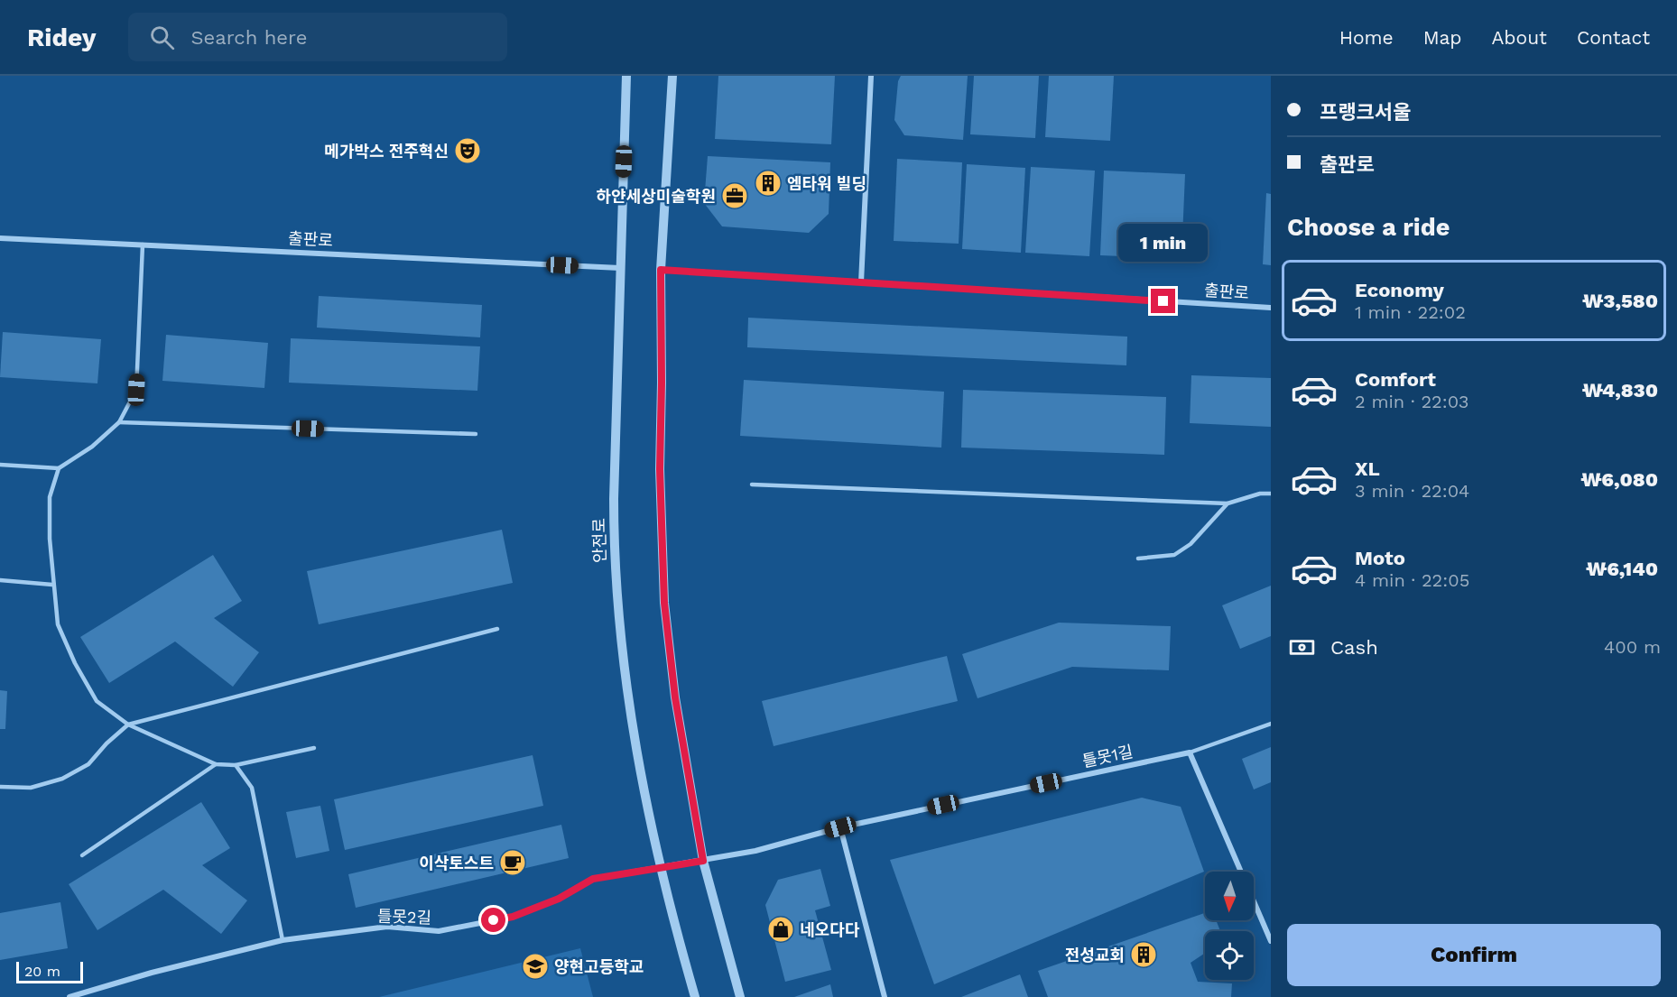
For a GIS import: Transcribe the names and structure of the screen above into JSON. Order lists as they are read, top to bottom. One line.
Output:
{"streets":{"street":["출판로","안전로","틀못1길","틀못2길"]},"crossings":[["출판로","안전로"],["안전로","틀못2길"],["틀못1길","틀못2길"]],"places":{"theatre":["메가박스 전주혁신"],"building":["엠타워 빌딩","전성교회"],"office":["하얀세상미술학원"],"cafe":["이삭토스트"],"shop":["네오다다"],"school or university":["양현고등학교"]},"scale_bar":"20 m","north":"bottom","page":{"header":"Ridey","search":"Search here","nav":["Home","Map","About","Contact"],"banner":["프랭크서울","출판로"],"heading":"Choose a ride","bubble":"1 min","list":[{"name":"Economy","note":"1 min · 22:02","value":"₩3,580"},{"name":"Comfort","note":"2 min · 22:03","value":"₩4,830"},{"name":"XL","note":"3 min · 22:04","value":"₩6,080"},{"name":"Moto","note":"4 min · 22:05","value":"₩6,140"}],"pay":["Cash","400 m"],"buttons":"Confirm","scale":"20 m"}}
